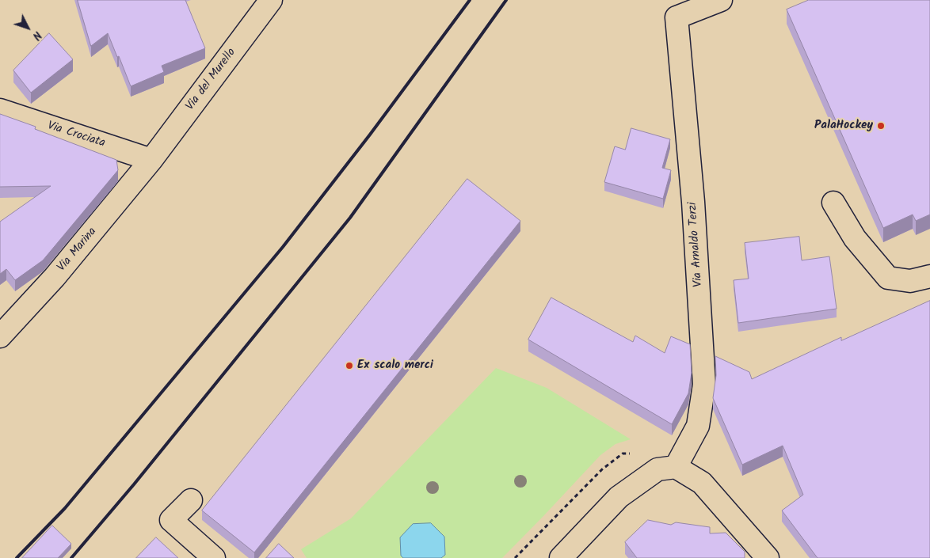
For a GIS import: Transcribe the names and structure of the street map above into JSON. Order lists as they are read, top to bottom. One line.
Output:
{"streets":{"street":["Via del Murello","Via Crociata","Via Arnaldo Terzi","Via Marina"]},"crossings":[["Via del Murello","Via Crociata"],["Via del Murello","Via Marina"],["Via Crociata","Via Marina"]],"places":["PalaHockey","Ex scalo merci"],"north":"bottom right"}
